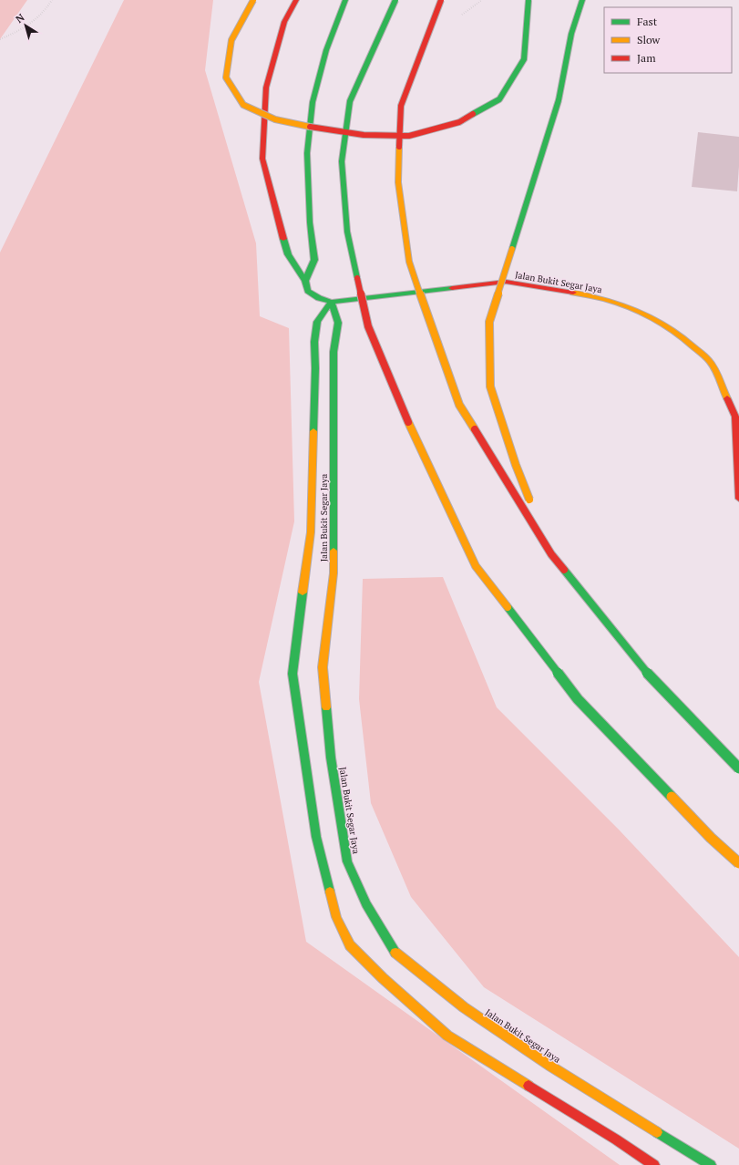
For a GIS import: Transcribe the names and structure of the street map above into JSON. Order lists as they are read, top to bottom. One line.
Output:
{"streets":{"main road":["Jalan Bukit Segar Jaya"]},"legend":["Fast","Slow","Jam"],"north":"top left"}
